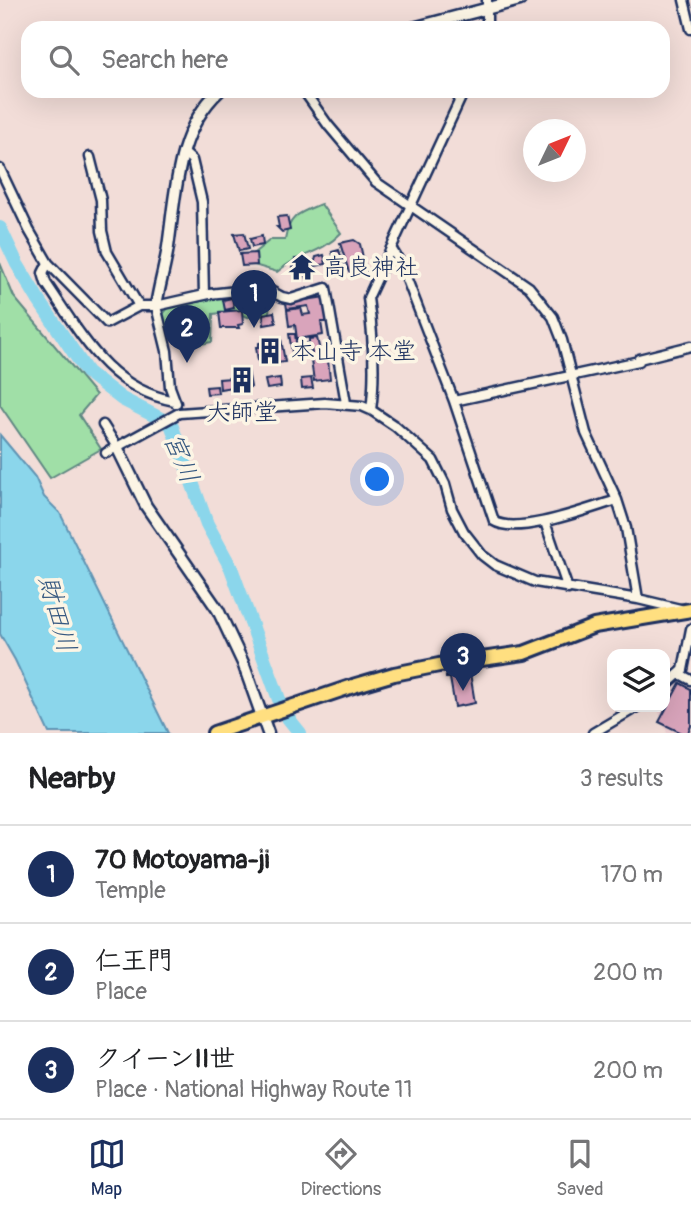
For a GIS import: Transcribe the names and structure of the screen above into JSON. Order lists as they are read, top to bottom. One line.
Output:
{"water":["宮川","財田川"],"places":{"temple":["高良神社"],"building":["本山寺 本堂","大師堂"]},"north":"top right","page":{"search":"Search here","pins":["1","2","3"],"heading":["Nearby","3 results"],"list":[{"mark":"1","name":"70 Motoyama-ji","note":"Temple","value":"170 m"},{"mark":"2","name":"仁王門","note":"Place","value":"200 m"},{"mark":"3","name":"クイーンII世","note":"Place · National Highway Route 11","value":"200 m"}],"nav":["Map","Directions","Saved"]}}
